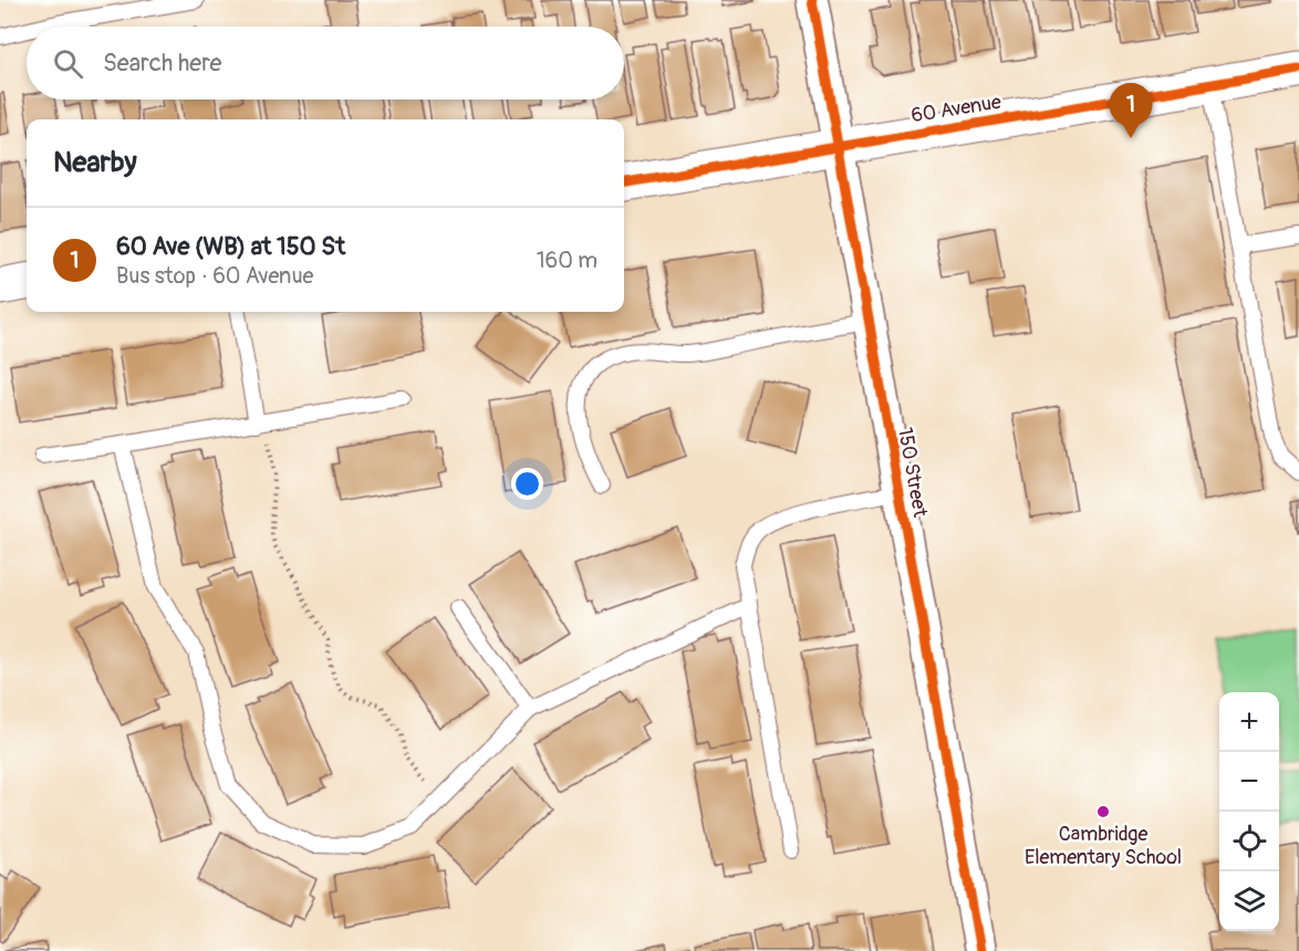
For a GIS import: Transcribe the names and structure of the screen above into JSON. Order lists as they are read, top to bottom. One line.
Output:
{"streets":{"street":["60 Avenue","150 Street"]},"crossings":[["60 Avenue","150 Street"]],"places":["Cambridge Elementary School"],"page":{"search":"Search here","pins":"1","heading":"Nearby","list":[{"mark":"1","name":"60 Ave (WB) at 150 St","note":"Bus stop · 60 Avenue","value":"160 m"}],"map_buttons":["+","−"]}}
